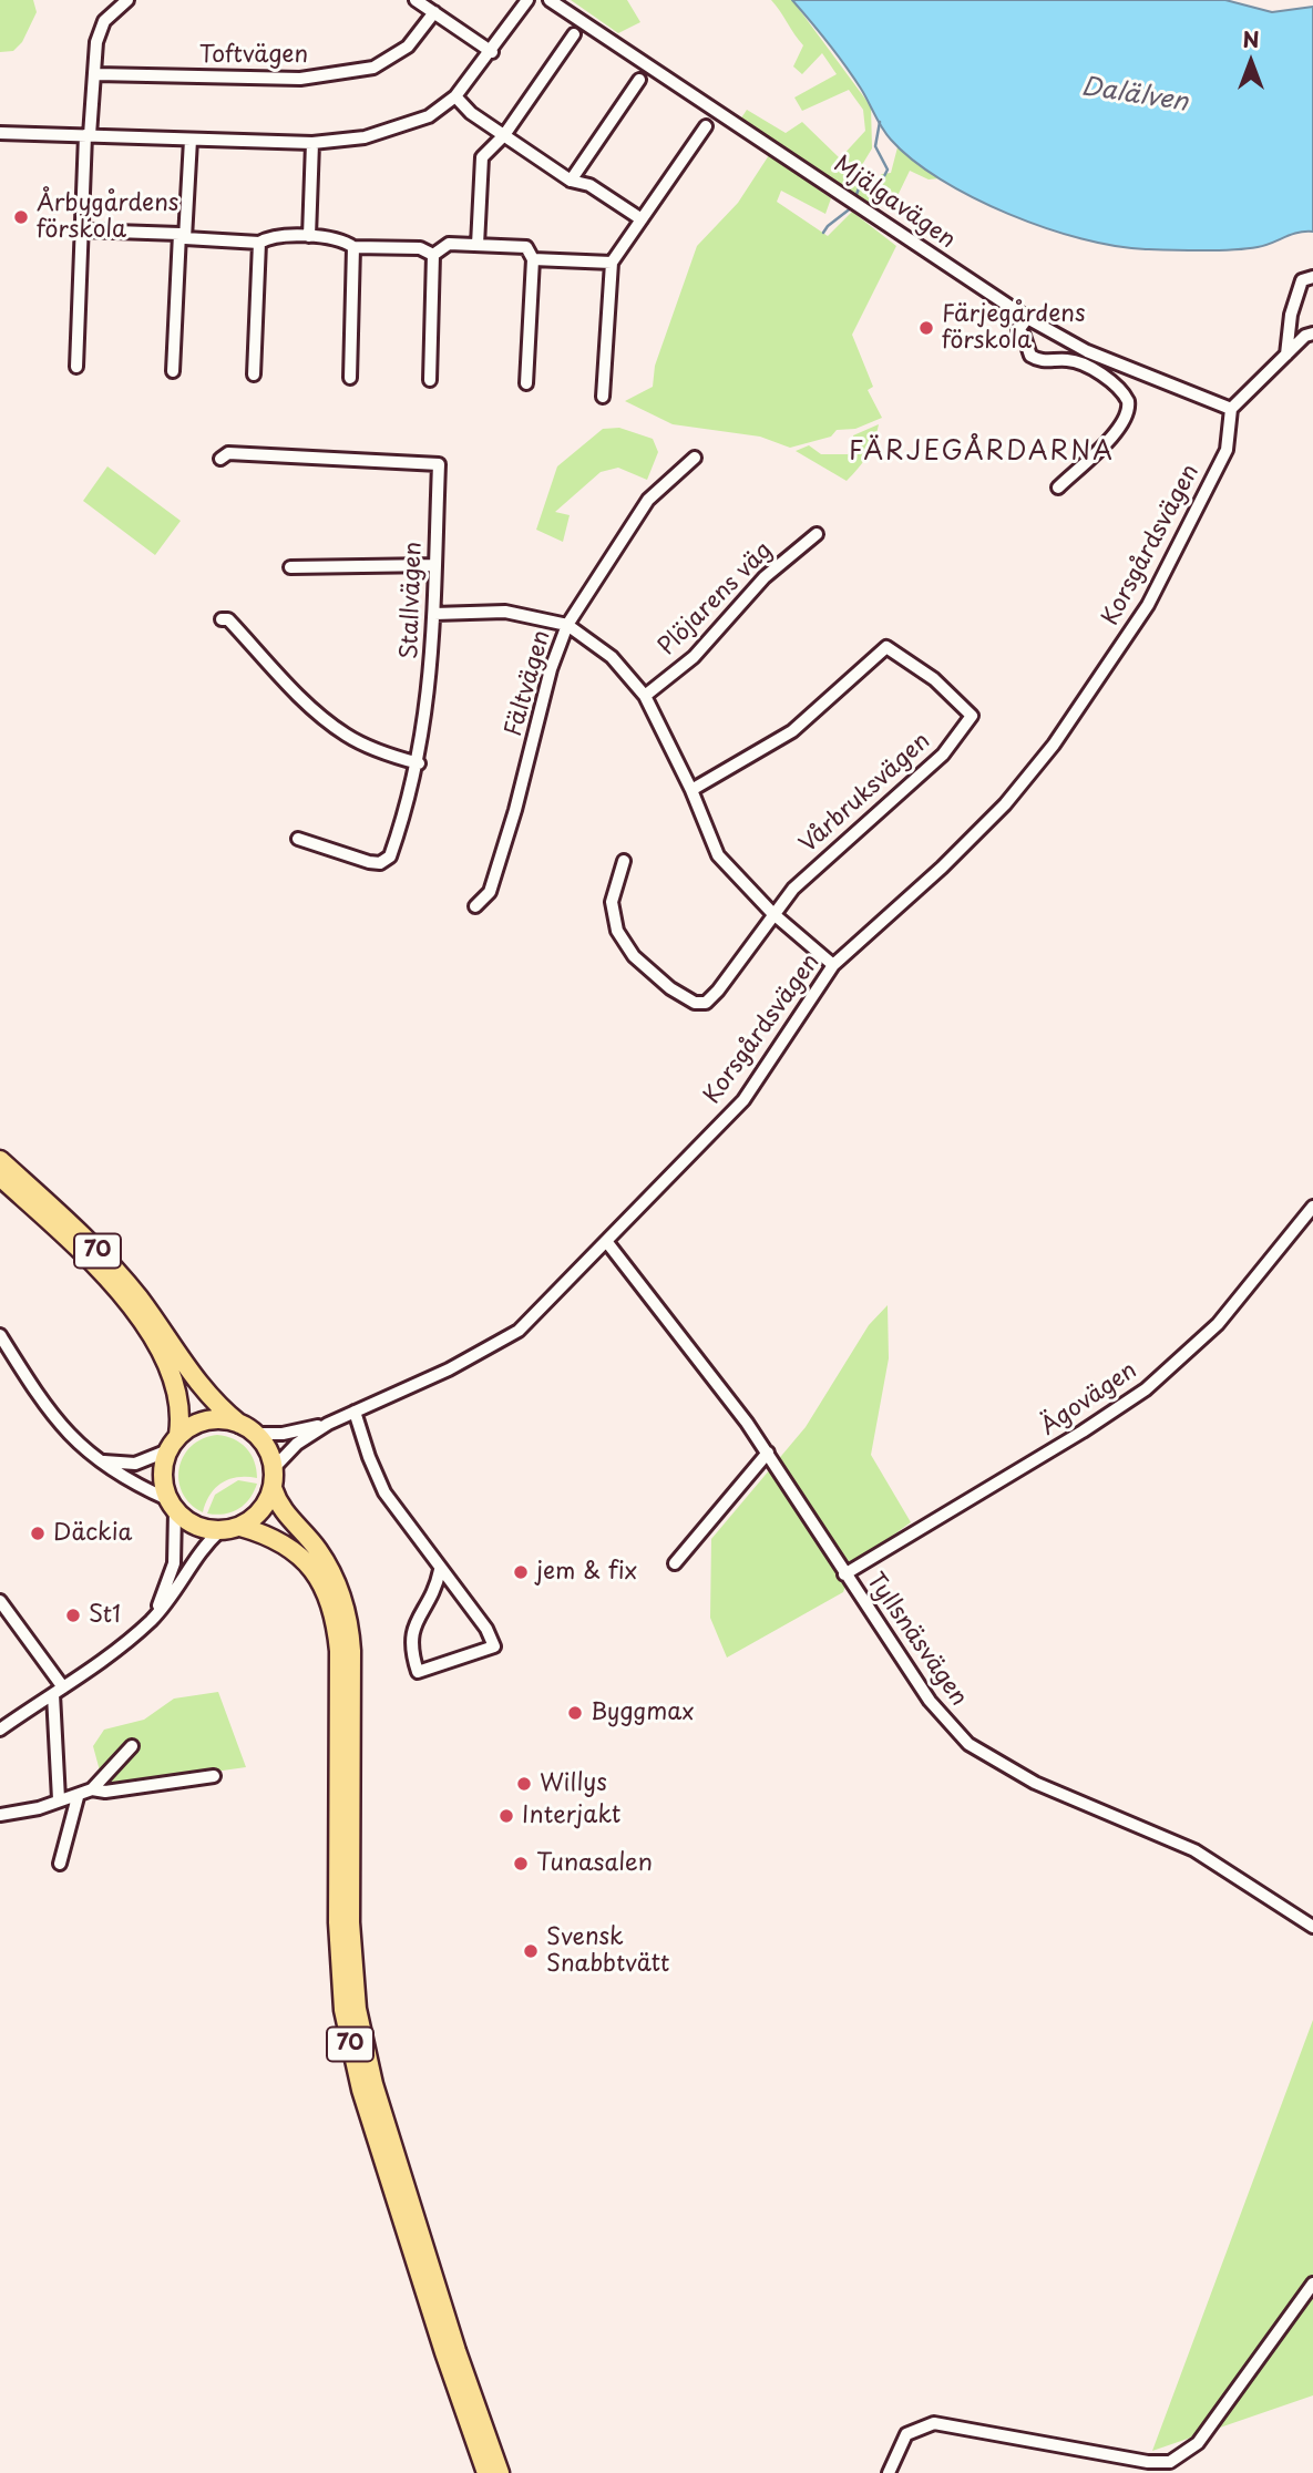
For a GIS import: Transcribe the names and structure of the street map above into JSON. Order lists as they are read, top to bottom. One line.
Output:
{"streets":{"highway":["70"],"street":["Toftvägen","Mjälgavägen","Korsgårdsvägen","Plöjarens väg","Stallvägen","Fältvägen","Vårbruksvägen","Ägovägen","Tyllsnäsvägen"]},"crossings":[["Mjälgavägen","Korsgårdsvägen"],["Korsgårdsvägen","70"],["Korsgårdsvägen","Tyllsnäsvägen"],["Ägovägen","Tyllsnäsvägen"]],"districts":["FÄRJEGÅRDARNA"],"water":["Dalälven"],"places":["Årbygårdens förskola","Färjegårdens förskola","Däckia","jem & fix","St1","Byggmax","Willys","Interjakt","Tunasalen","Svensk Snabbtvätt"],"north":"top"}
